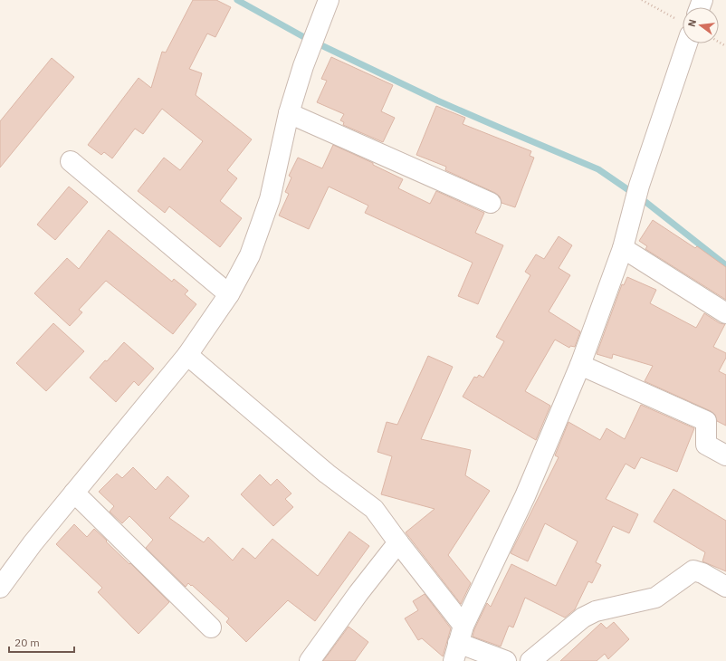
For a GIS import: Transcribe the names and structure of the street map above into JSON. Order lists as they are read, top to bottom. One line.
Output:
{"scale_bar":"20 m","north":"left"}
